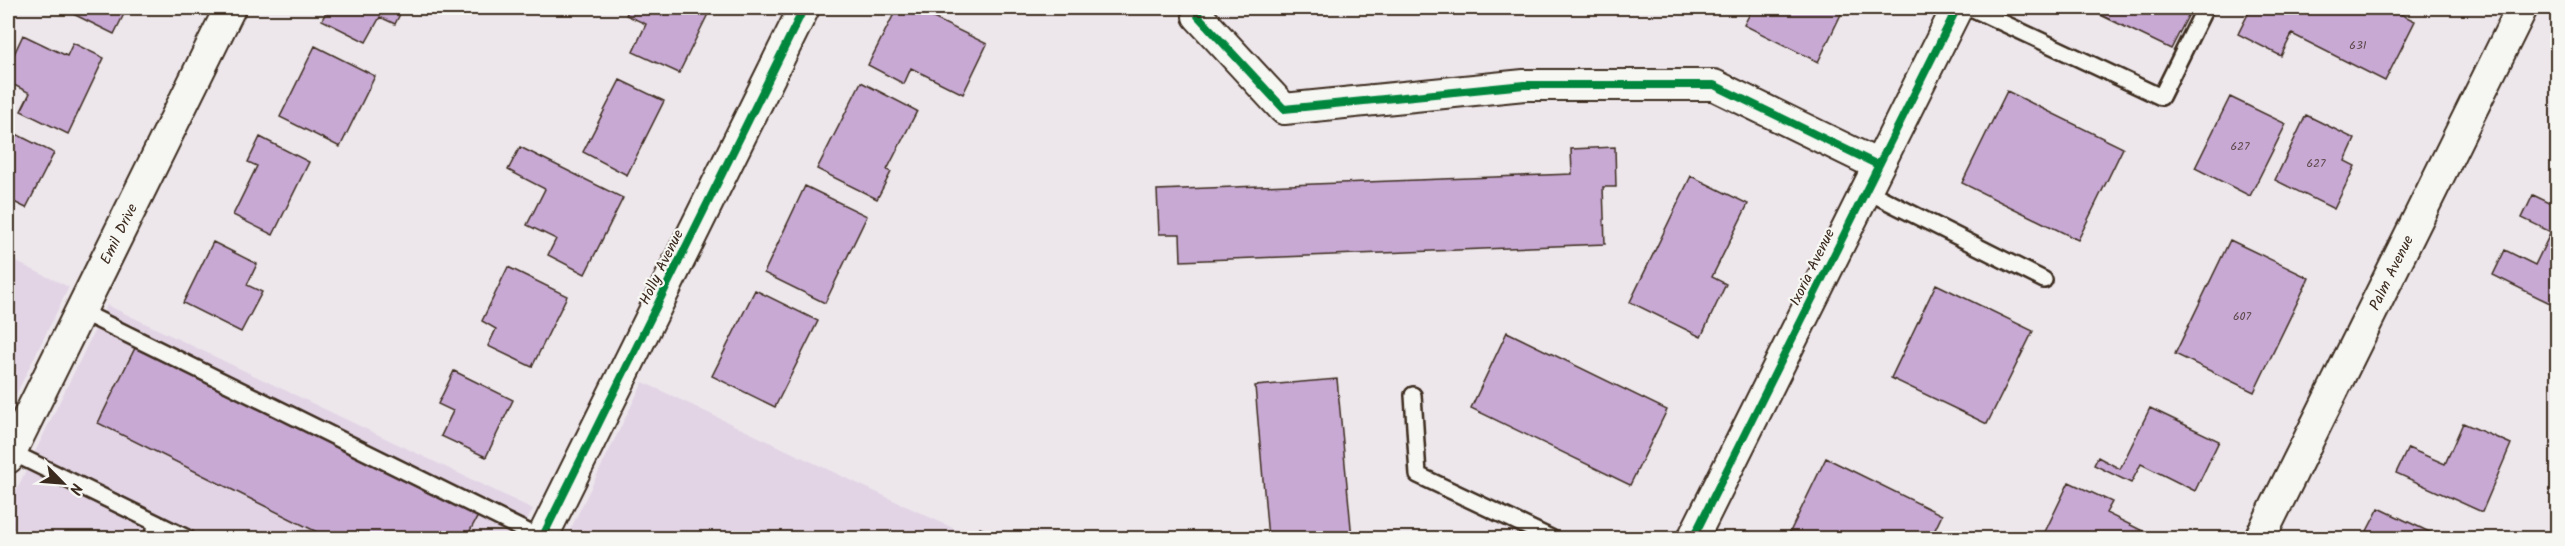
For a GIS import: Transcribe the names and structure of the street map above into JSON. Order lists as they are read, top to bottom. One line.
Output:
{"streets":{"street":["Emil Drive","Holly Avenue","Ixoria Avenue","Palm Avenue"]},"house_numbers":["631","627","627","607"],"north":"bottom right"}
